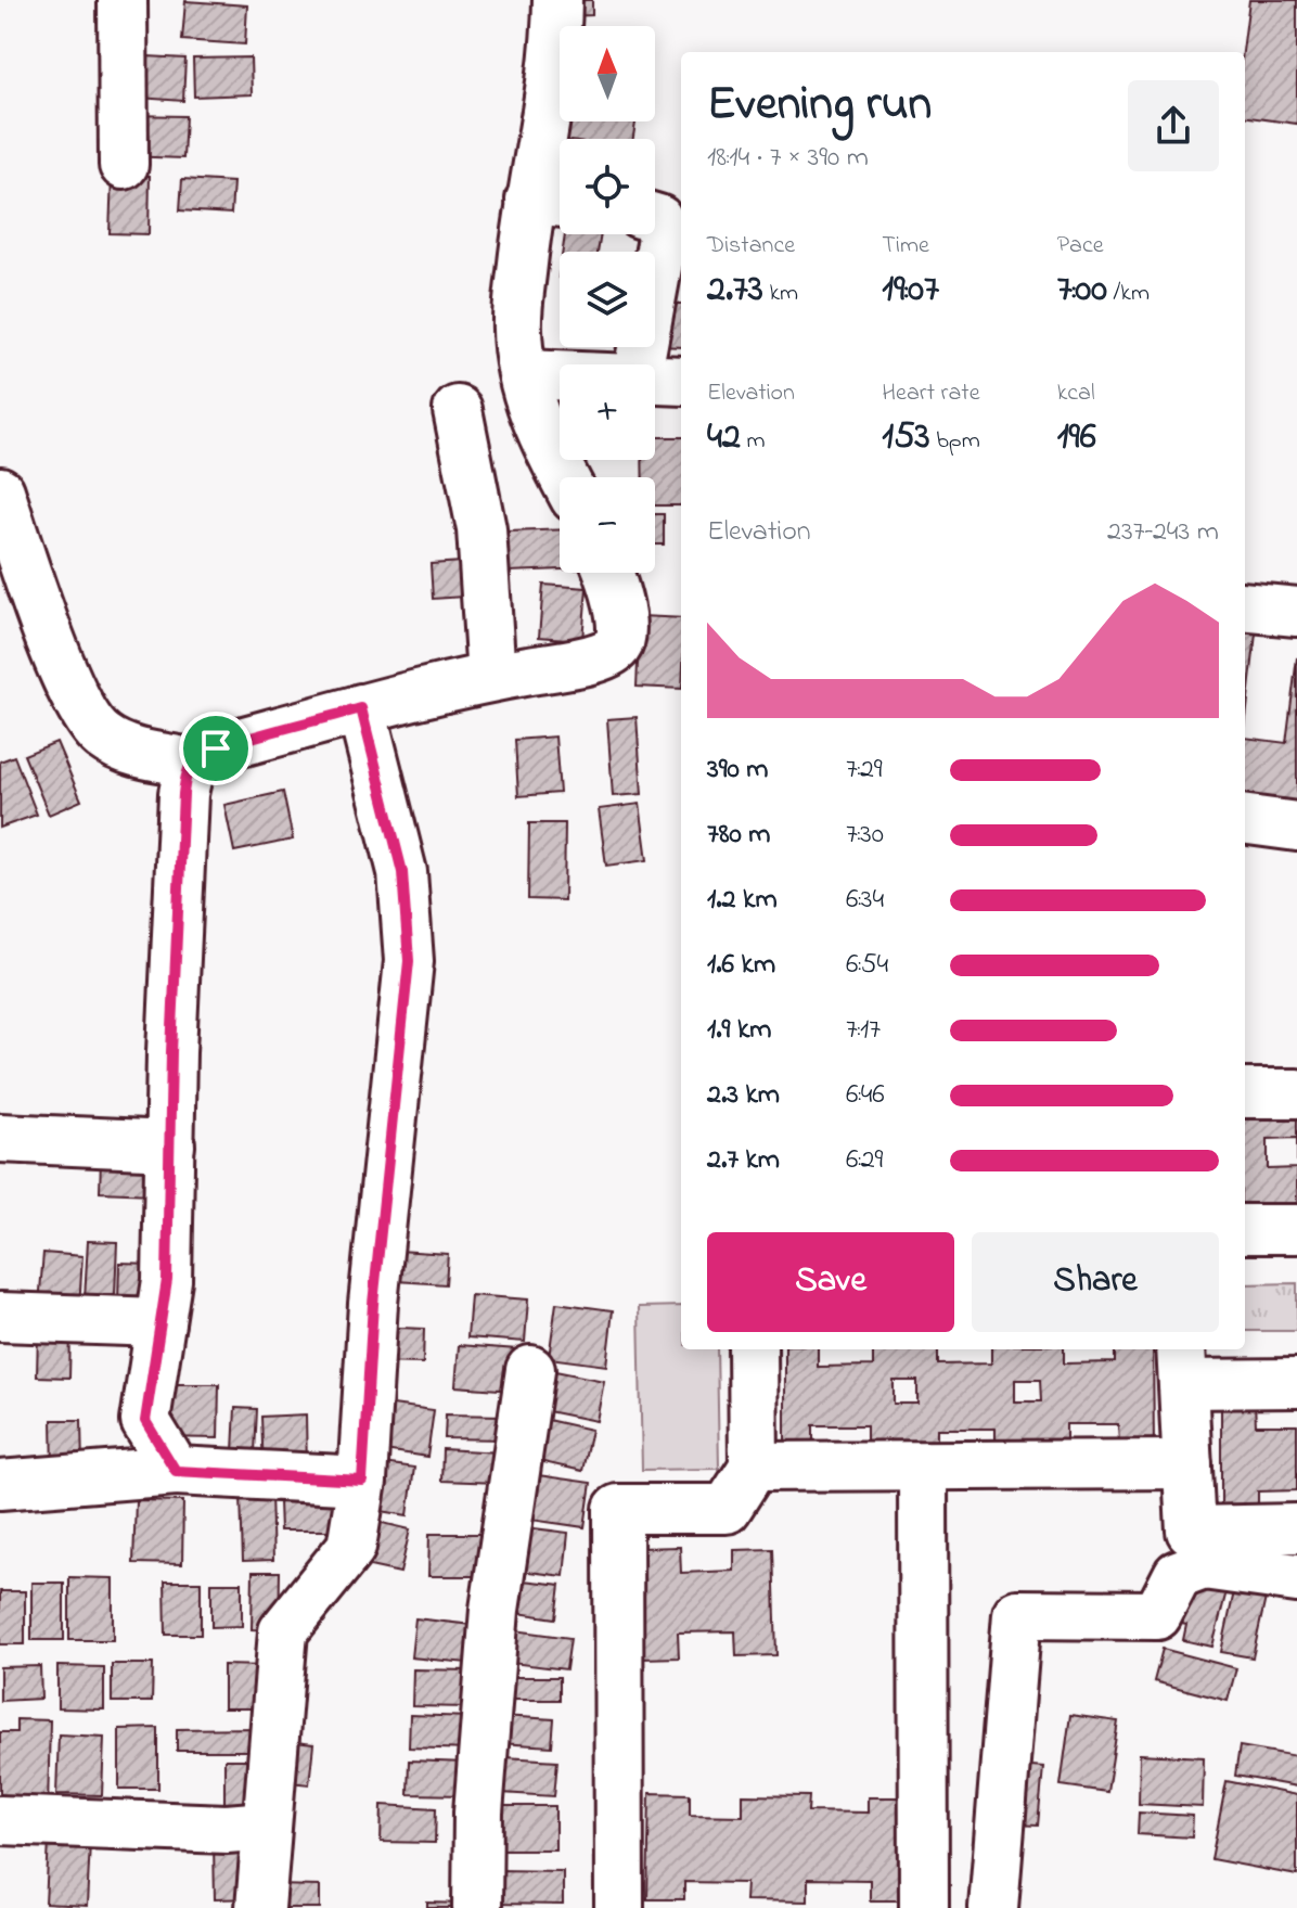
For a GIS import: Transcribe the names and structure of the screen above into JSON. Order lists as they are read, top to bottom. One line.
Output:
{"north":"top","page":{"map_buttons":["+","−"],"heading":["Evening run","18:14 · 7 × 390 m"],"stats":[["Distance","2.73 km"],["Time","19:07"],["Pace","7:00 /km"],["Elevation","42 m"],["Heart rate","153 bpm"],["kcal","196"]],"chart":["Elevation","237–243 m"],"list":[{"name":"390 m","note":"7:29"},{"name":"780 m","note":"7:30"},{"name":"1.2 km","note":"6:34"},{"name":"1.6 km","note":"6:54"},{"name":"1.9 km","note":"7:17"},{"name":"2.3 km","note":"6:46"},{"name":"2.7 km","note":"6:29"}],"buttons":["Save","Share"]}}
